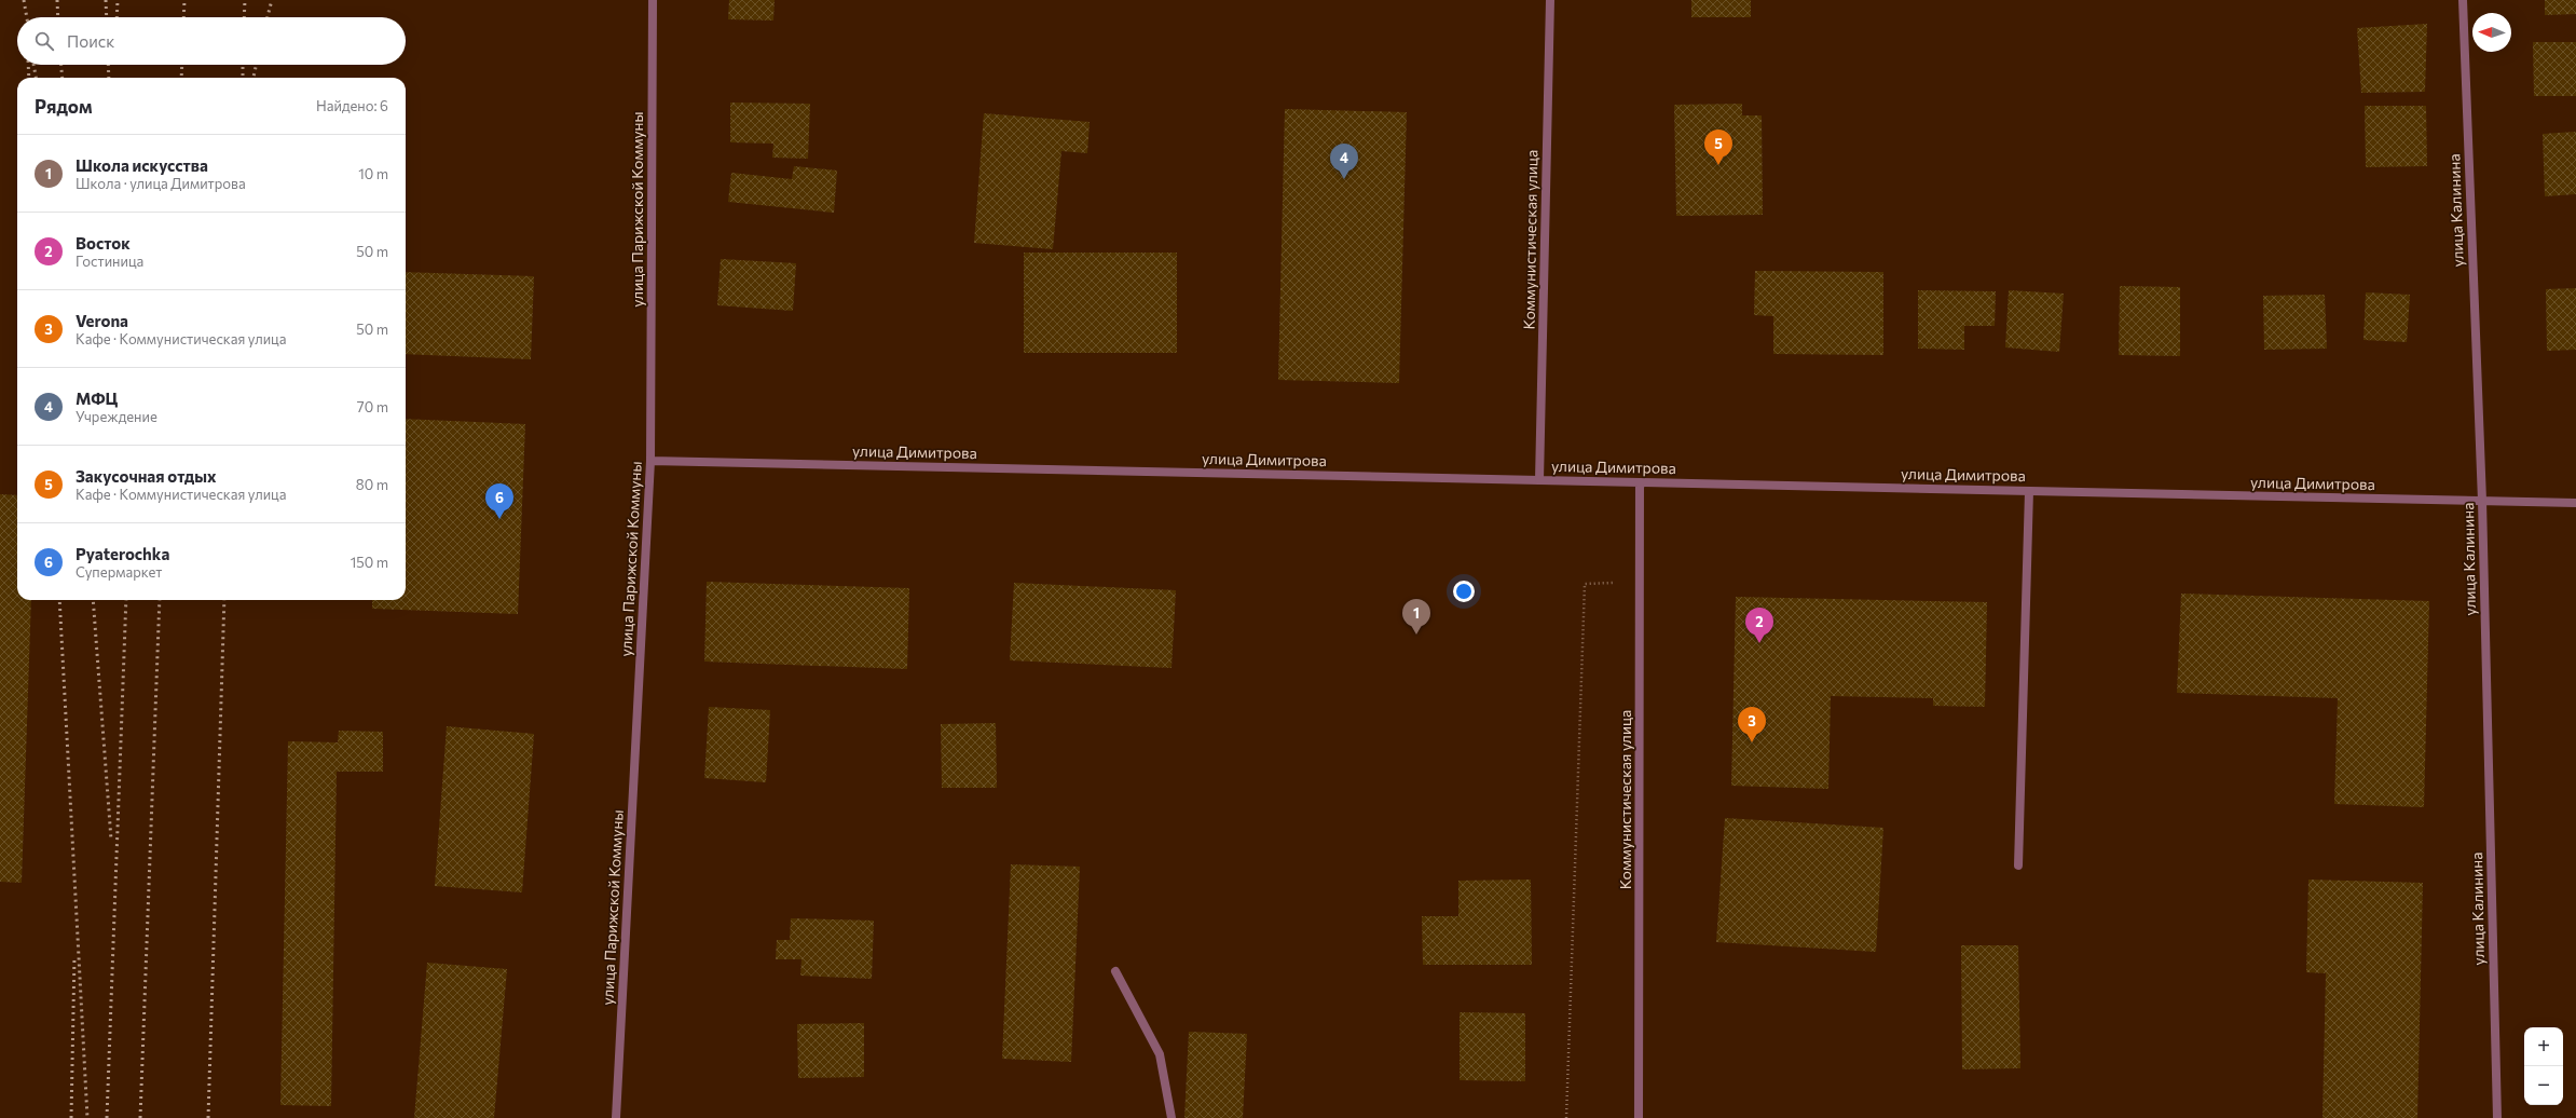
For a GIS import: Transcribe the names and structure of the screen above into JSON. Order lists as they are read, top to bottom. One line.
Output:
{"streets":{"street":["улица Парижской Коммуны","улица Калинина","Коммунистическая улица","улица Димитрова"]},"crossings":[["улица Парижской Коммуны","улица Димитрова"],["улица Калинина","улица Димитрова"],["Коммунистическая улица","улица Димитрова"]],"north":"left","page":{"search":"Поиск","heading":["Рядом","Найдено: 6"],"pins":["5","4","6","1","2","3"],"list":[{"mark":"1","name":"Школа искусства","note":"Школа · улица Димитрова","value":"10 m"},{"mark":"2","name":"Восток","note":"Гостиница","value":"50 m"},{"mark":"3","name":"Verona","note":"Кафе · Коммунистическая улица","value":"50 m"},{"mark":"4","name":"МФЦ","note":"Учреждение","value":"70 m"},{"mark":"5","name":"Закусочная отдых","note":"Кафе · Коммунистическая улица","value":"80 m"},{"mark":"6","name":"Pyaterochka","note":"Супермаркет","value":"150 m"}],"map_buttons":["+","−"]}}
